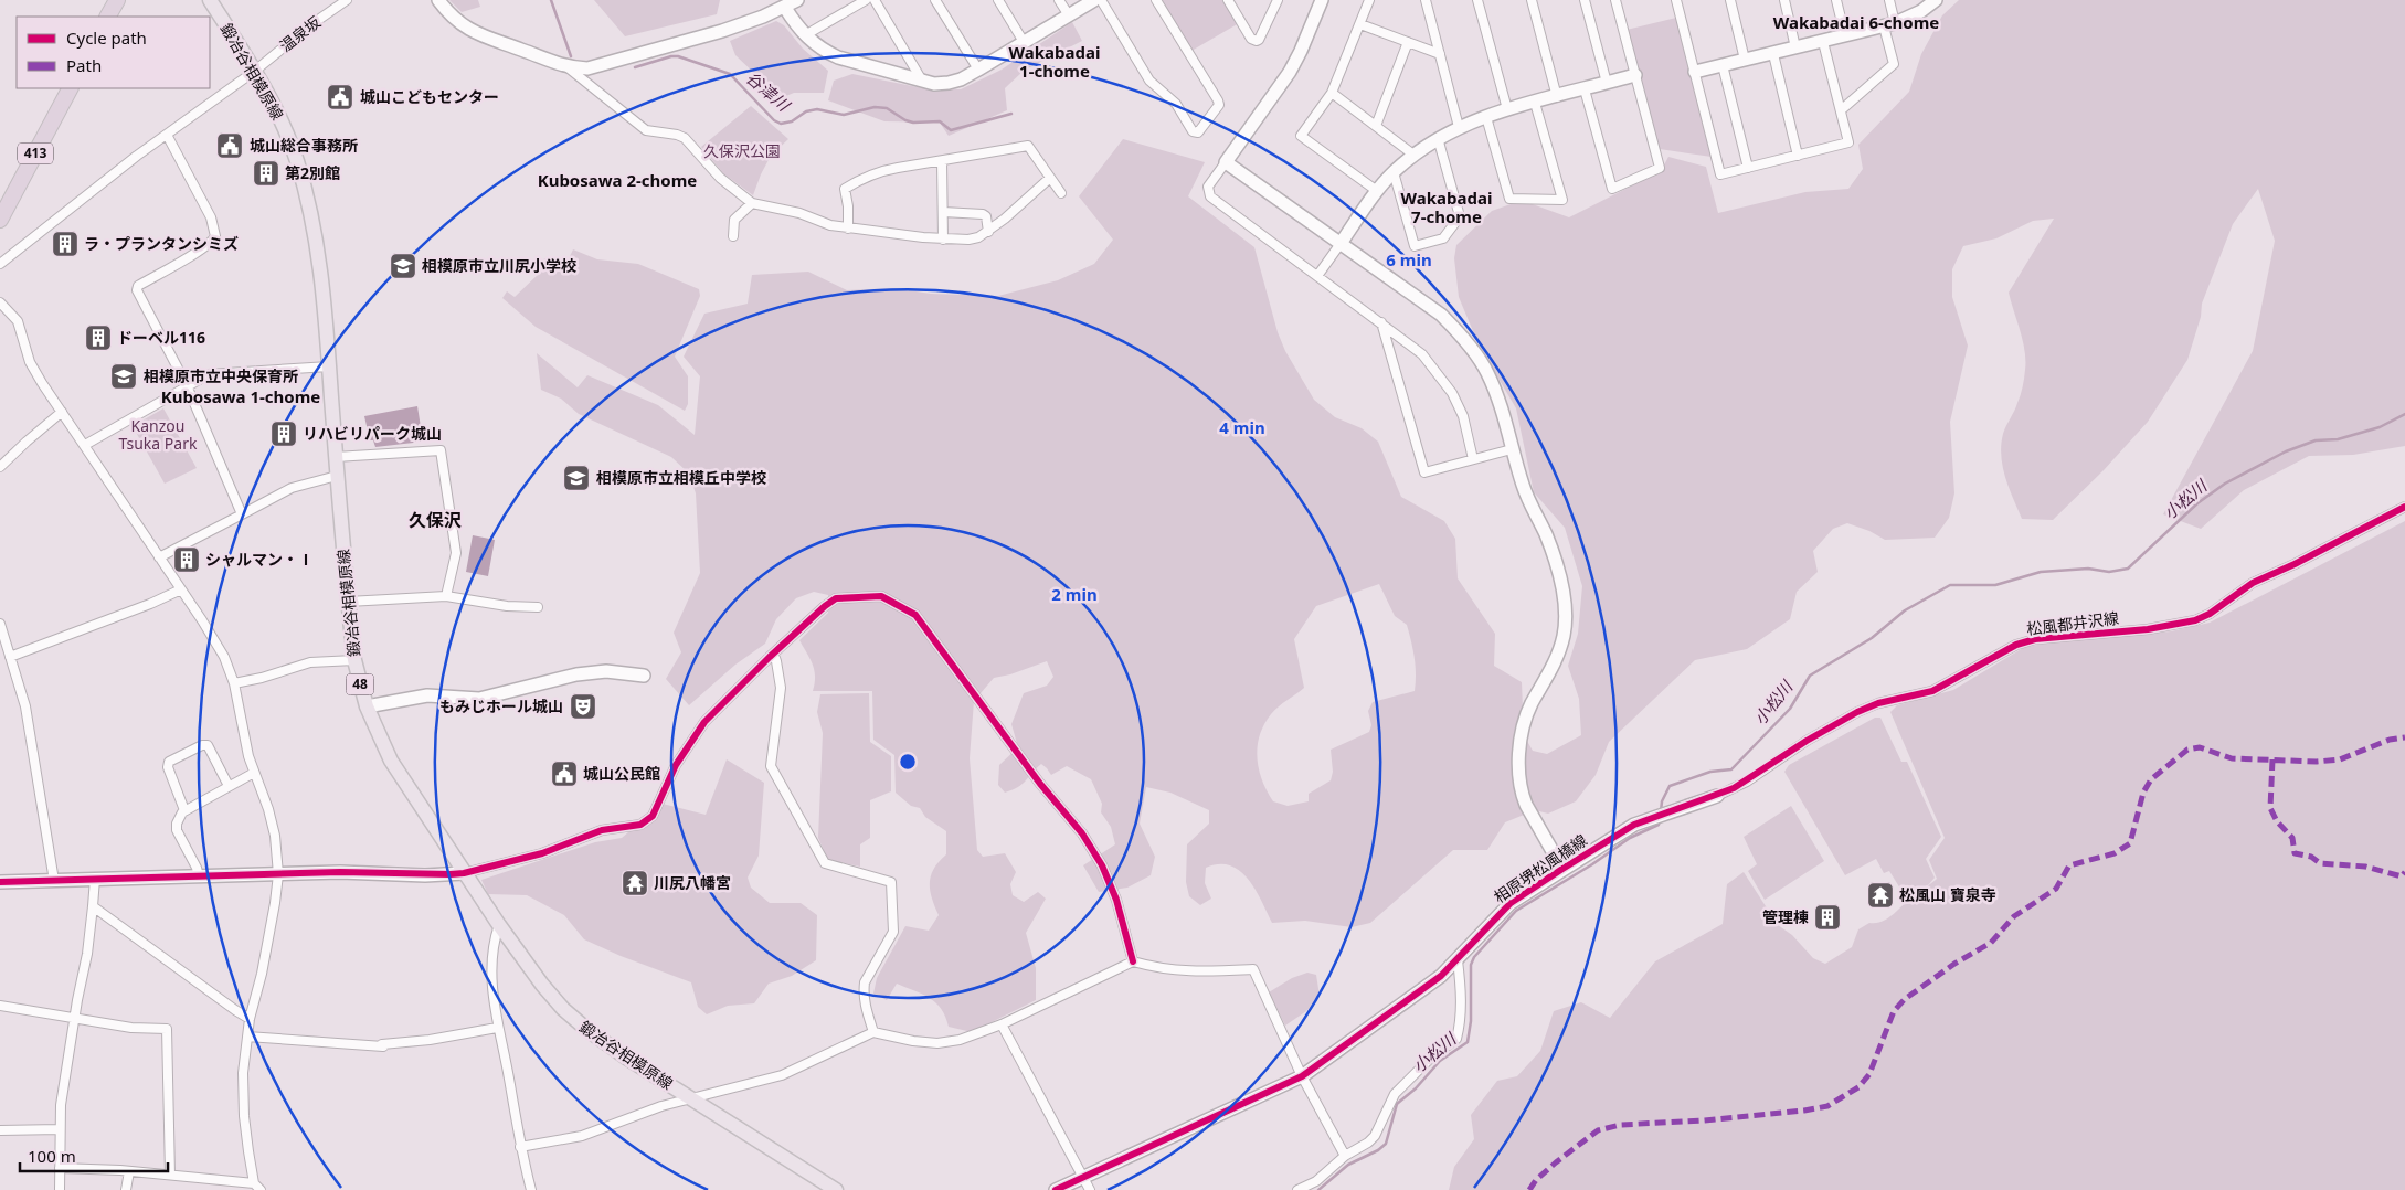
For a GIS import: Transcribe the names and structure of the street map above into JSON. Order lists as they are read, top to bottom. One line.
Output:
{"streets":{"highway":["413"],"main road":["鍛冶谷相模原線","48"],"street":["温泉坂","松風都井沢線","相原堺松風橋線"]},"crossings":[["温泉坂","鍛冶谷相模原線"],["松風都井沢線","相原堺松風橋線"]],"districts":["Wakabadai 6-chome","Wakabadai 1-chome","Kubosawa 2-chome","Wakabadai 7-chome","Kubosawa 1-chome","久保沢"],"water":["谷津川","小松川"],"parks":["久保沢公園","Kanzou Tsuka Park"],"places":{"public building":["城山こどもセンター","城山総合事務所","城山公民館"],"building":["第2別館","ラ・プランタンシミズ","ドーベル116","リハビリパーク城山","シャルマン・Ⅰ","管理棟"],"school or university":["相模原市立川尻小学校","相模原市立中央保育所","相模原市立相模丘中学校"],"theatre":["もみじホール城山"],"temple":["川尻八幡宮","松風山 寶泉寺"]},"legend":["Cycle path","Path"],"scale_bar":"100 m","rings":["6 min","4 min","2 min"]}
